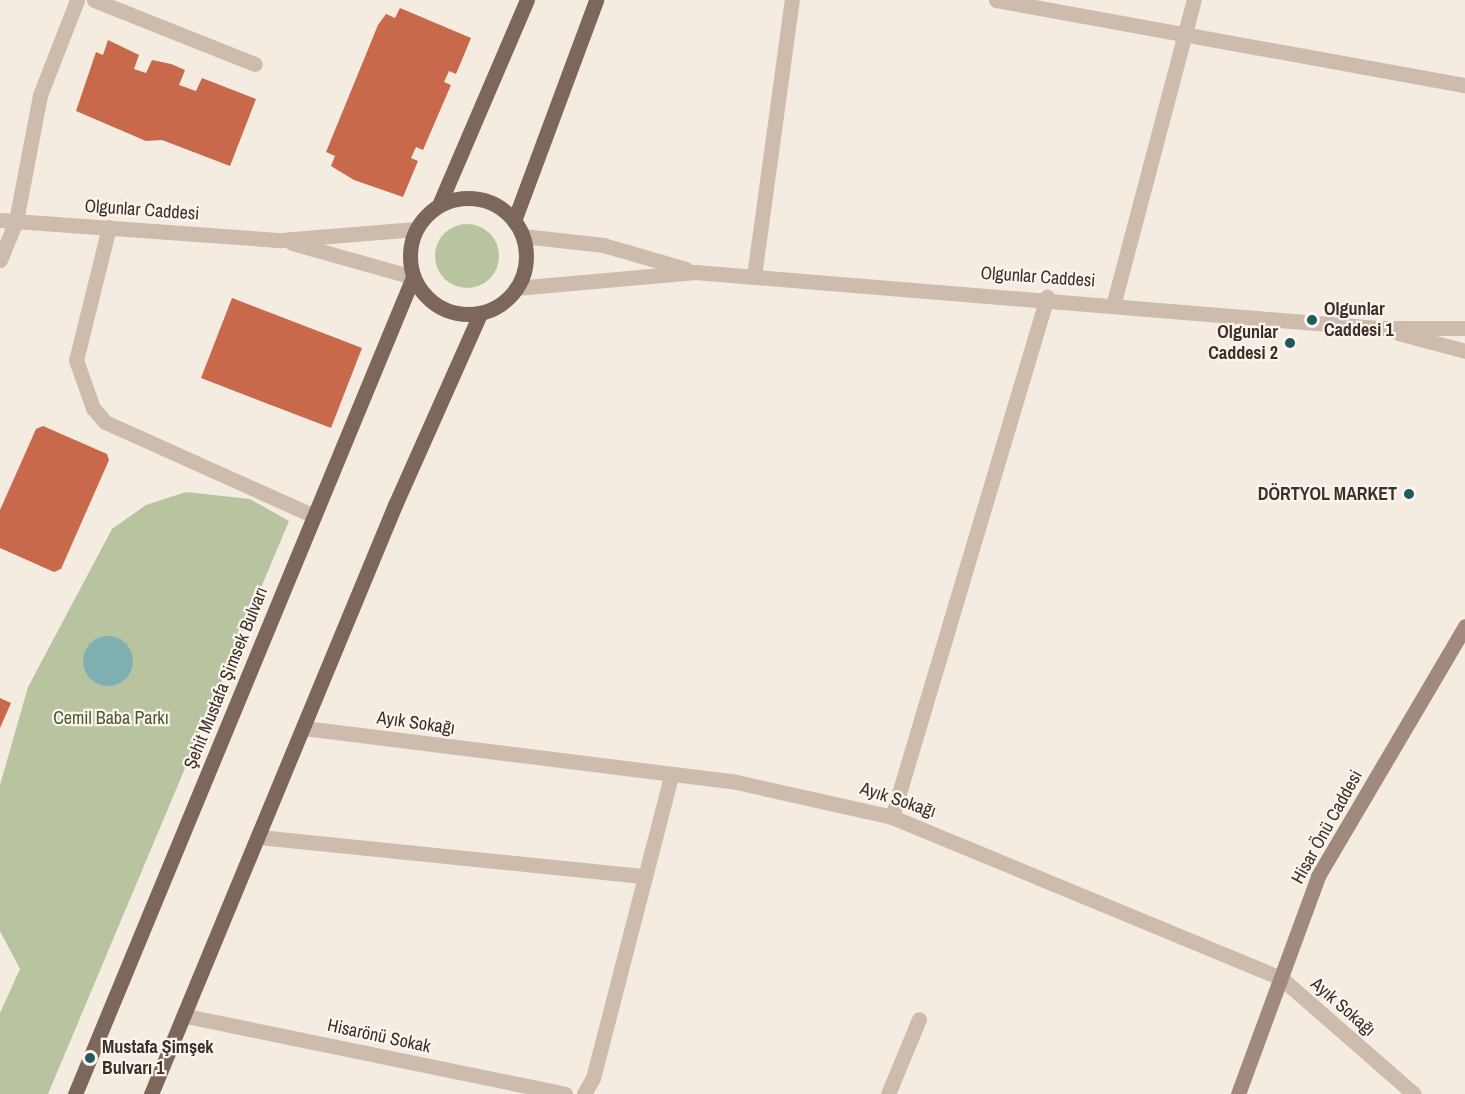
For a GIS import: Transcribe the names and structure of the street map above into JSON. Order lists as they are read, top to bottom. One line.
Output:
{"streets":{"main road":["Şehit Mustafa Şimsek Bulvarı","Hisar Önü Caddesi"],"street":["Olgunlar Caddesi","Ayık Sokağı","Hisarönü Sokak"]},"crossings":[["Ayık Sokağı","Hisar Önü Caddesi"]],"parks":["Cemil Baba Parkı"],"places":["Olgunlar Caddesi 1","Olgunlar Caddesi 2","DÖRTYOL MARKET","Mustafa Şimşek Bulvarı 1"]}
